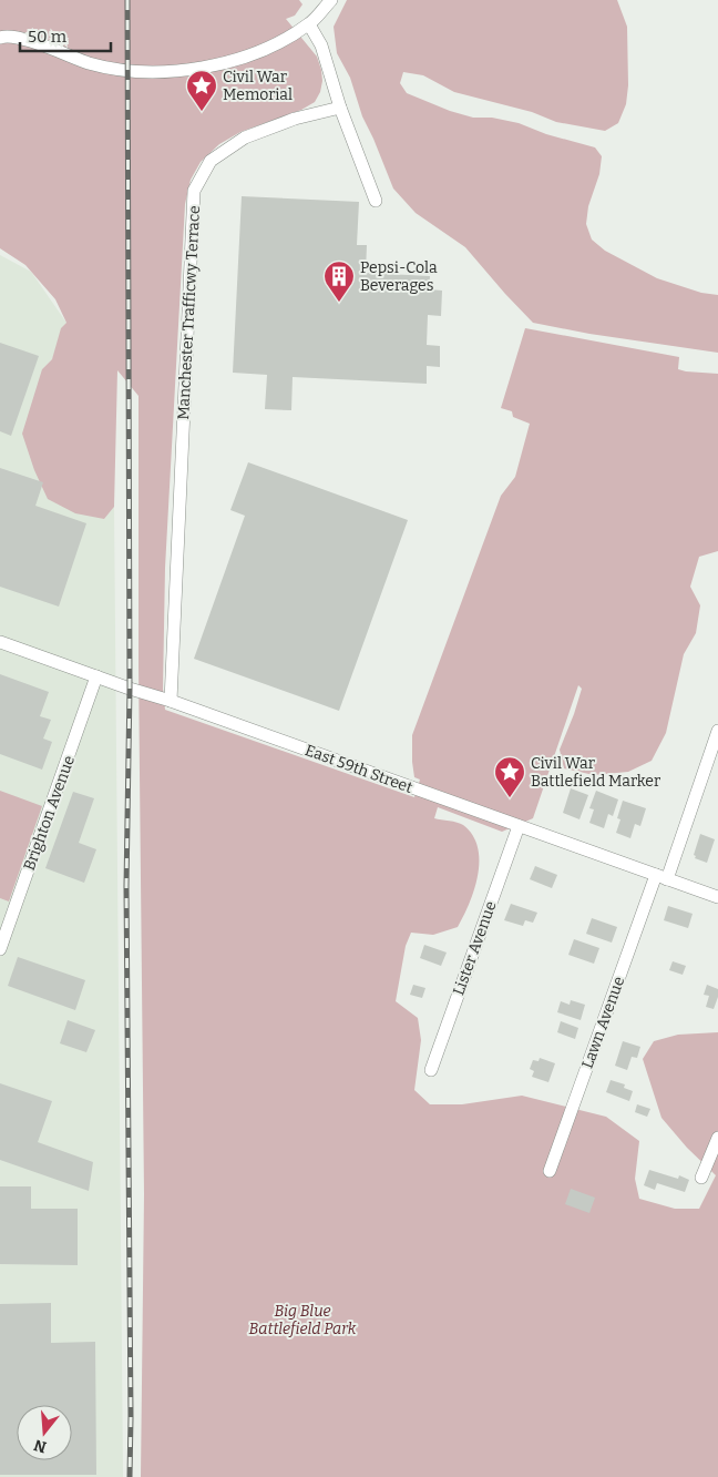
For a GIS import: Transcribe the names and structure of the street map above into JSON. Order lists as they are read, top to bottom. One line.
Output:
{"streets":{"street":["Manchester Trafficwy Terrace","East 59th Street","Brighton Avenue","Lister Avenue","Lawn Avenue"]},"crossings":[["Manchester Trafficwy Terrace","East 59th Street"],["East 59th Street","Brighton Avenue"],["East 59th Street","Lister Avenue"],["East 59th Street","Lawn Avenue"]],"parks":["Big Blue Battlefield Park"],"places":{"place":["Civil War Memorial","Civil War Battlefield Marker"],"building":["Pepsi-Cola Beverages"]},"scale_bar":"50 m","north":"bottom"}
